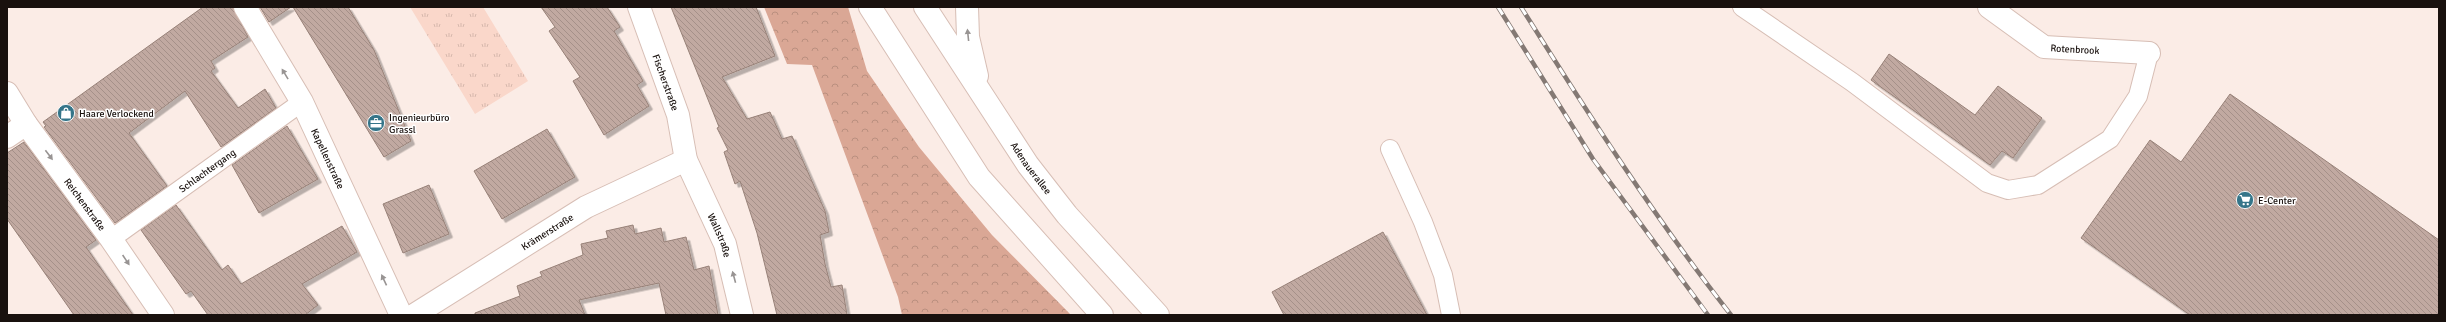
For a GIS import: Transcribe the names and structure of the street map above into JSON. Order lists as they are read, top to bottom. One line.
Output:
{"streets":{"street":["Rotenbrook","Fischerstraße","Kapellenstraße","Adenauerallee","Reichenstraße","Krämerstraße","Wallstraße"],"lane":["Schlachtergang"]},"crossings":[["Fischerstraße","Krämerstraße"],["Fischerstraße","Wallstraße"],["Kapellenstraße","Schlachtergang"],["Schlachtergang","Reichenstraße"],["Krämerstraße","Wallstraße"]],"one_way":["Kapellenstraße","Reichenstraße","Wallstraße"],"places":{"shop":["Haare Verlockend"],"office":["Ingenieurbüro Grassl"],"supermarket":["E-Center"]}}
